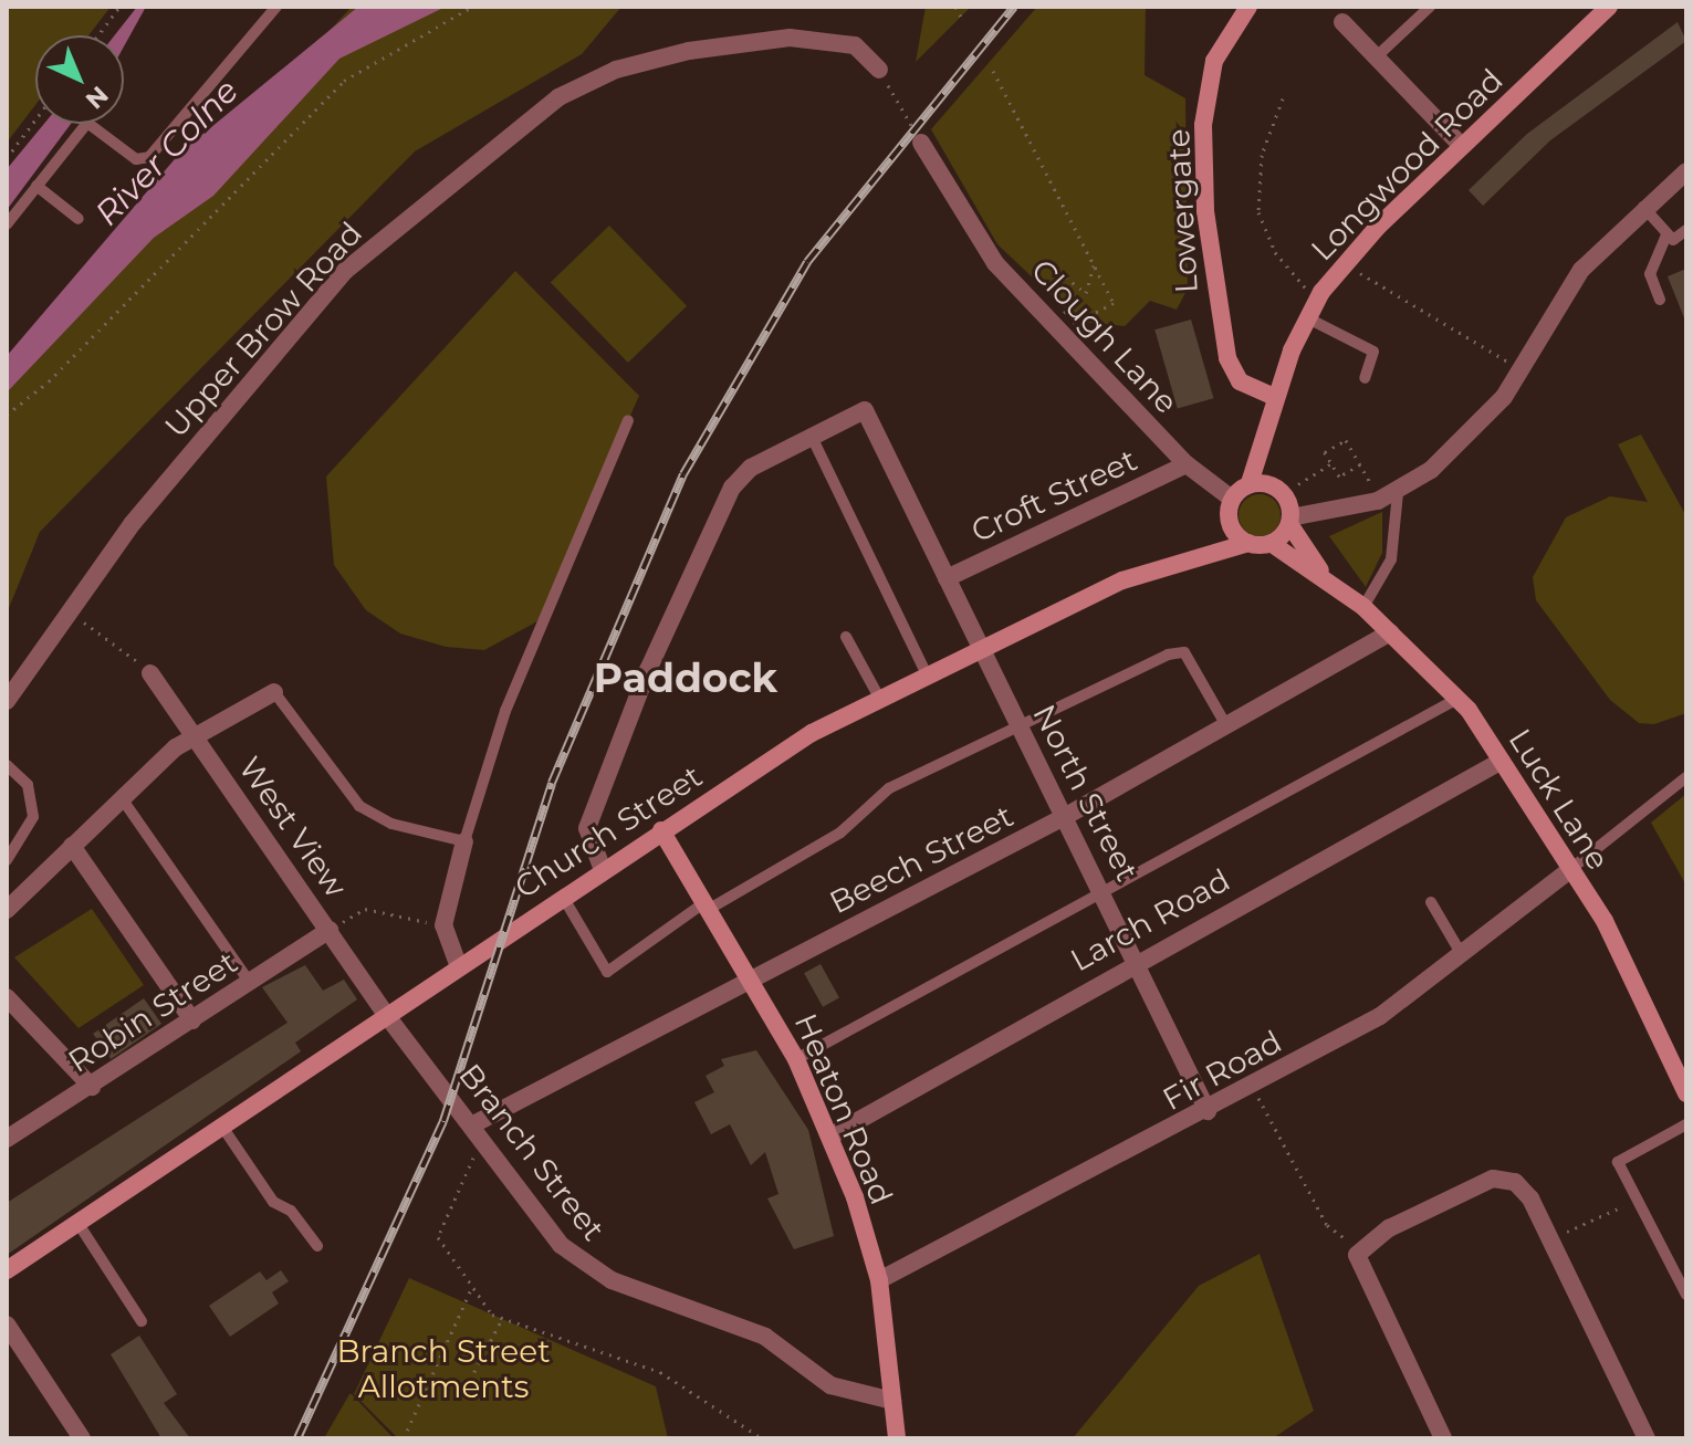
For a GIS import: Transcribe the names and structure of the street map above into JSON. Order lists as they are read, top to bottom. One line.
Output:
{"streets":{"street":["Longwood Road","Lowergate","Upper Brow Road","Clough Lane","Croft Street","North Street","Luck Lane","West View","Church Street","Beech Street","Larch Road","Robin Street","Fir Road","Heaton Road","Branch Street"]},"crossings":[["Longwood Road","Lowergate"],["Longwood Road","Clough Lane"],["Longwood Road","Luck Lane"],["Longwood Road","Church Street"],["Clough Lane","Croft Street"],["Clough Lane","Luck Lane"],["Clough Lane","Church Street"],["Croft Street","North Street"],["North Street","Church Street"],["North Street","Beech Street"],["North Street","Larch Road"],["North Street","Fir Road"],["Luck Lane","Church Street"],["Luck Lane","Beech Street"],["Luck Lane","Larch Road"],["Luck Lane","Fir Road"],["West View","Church Street"],["West View","Robin Street"],["West View","Branch Street"],["Church Street","Heaton Road"],["Church Street","Branch Street"],["Beech Street","Heaton Road"],["Beech Street","Branch Street"],["Larch Road","Heaton Road"],["Fir Road","Heaton Road"],["Heaton Road","Branch Street"]],"districts":["Paddock"],"water":["River Colne"],"parks":["Branch Street Allotments"],"north":"bottom right"}
